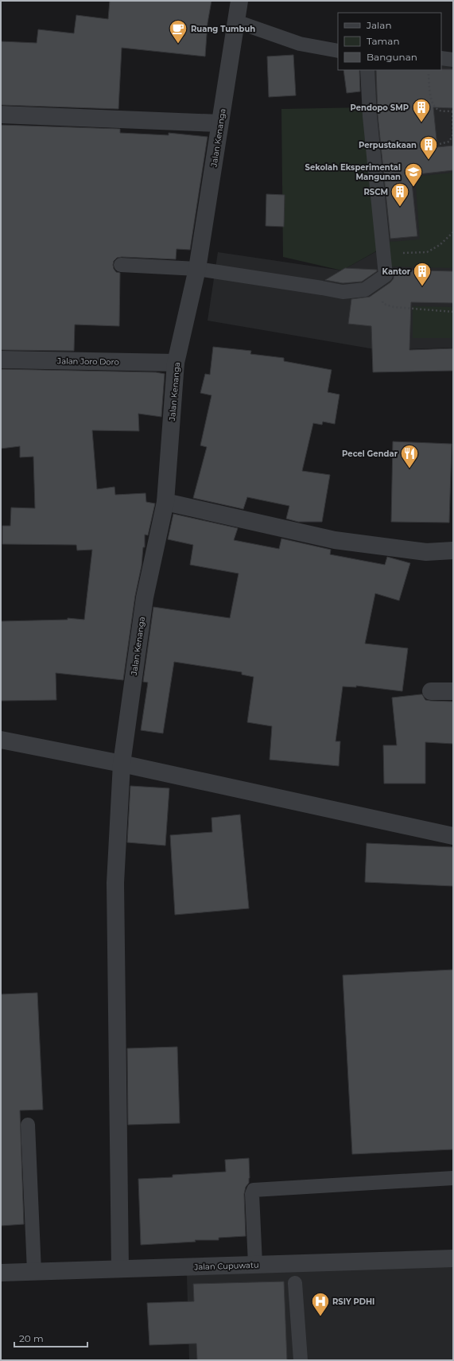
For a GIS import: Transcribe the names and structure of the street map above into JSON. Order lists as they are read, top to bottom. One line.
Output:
{"streets":{"street":["Jalan Kenanga","Jalan Joro Doro","Jalan Cupuwatu"]},"crossings":[["Jalan Kenanga","Jalan Joro Doro"],["Jalan Kenanga","Jalan Cupuwatu"]],"places":{"cafe":["Ruang Tumbuh"],"building":["Pendopo SMP","Perpustakaan","RSCM","Kantor"],"school or university":["Sekolah Eksperimental Mangunan"],"restaurant":["Pecel Gendar"],"hospital":["RSIY PDHI"]},"legend":["Jalan","Taman","Bangunan"],"scale_bar":"20 m"}
